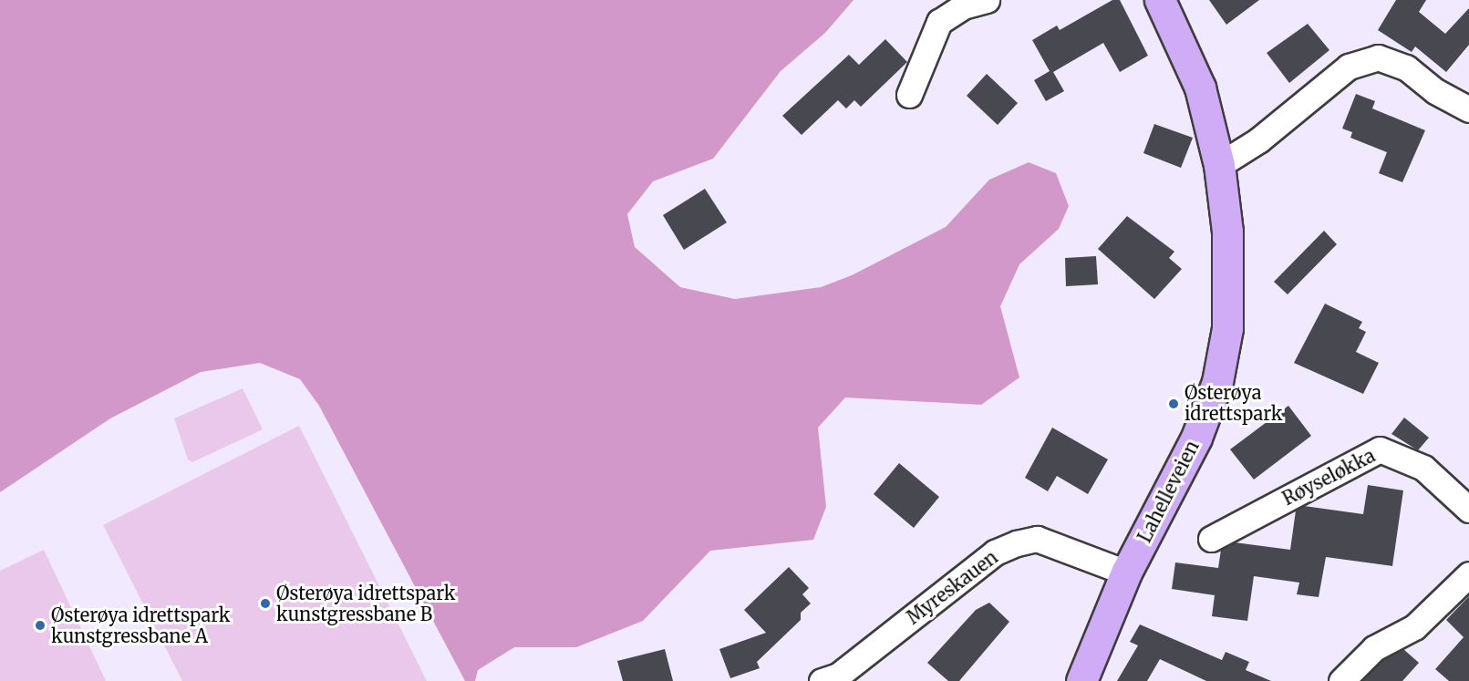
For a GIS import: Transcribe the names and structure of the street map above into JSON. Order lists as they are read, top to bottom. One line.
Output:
{"streets":{"street":["Røyseløkka","Lahelleveien","Myreskauen"]},"crossings":[["Lahelleveien","Myreskauen"]],"places":["Østerøya idrettspark","Østerøya idrettspark kunstgressbane B","Østerøya idrettspark kunstgressbane A"]}
